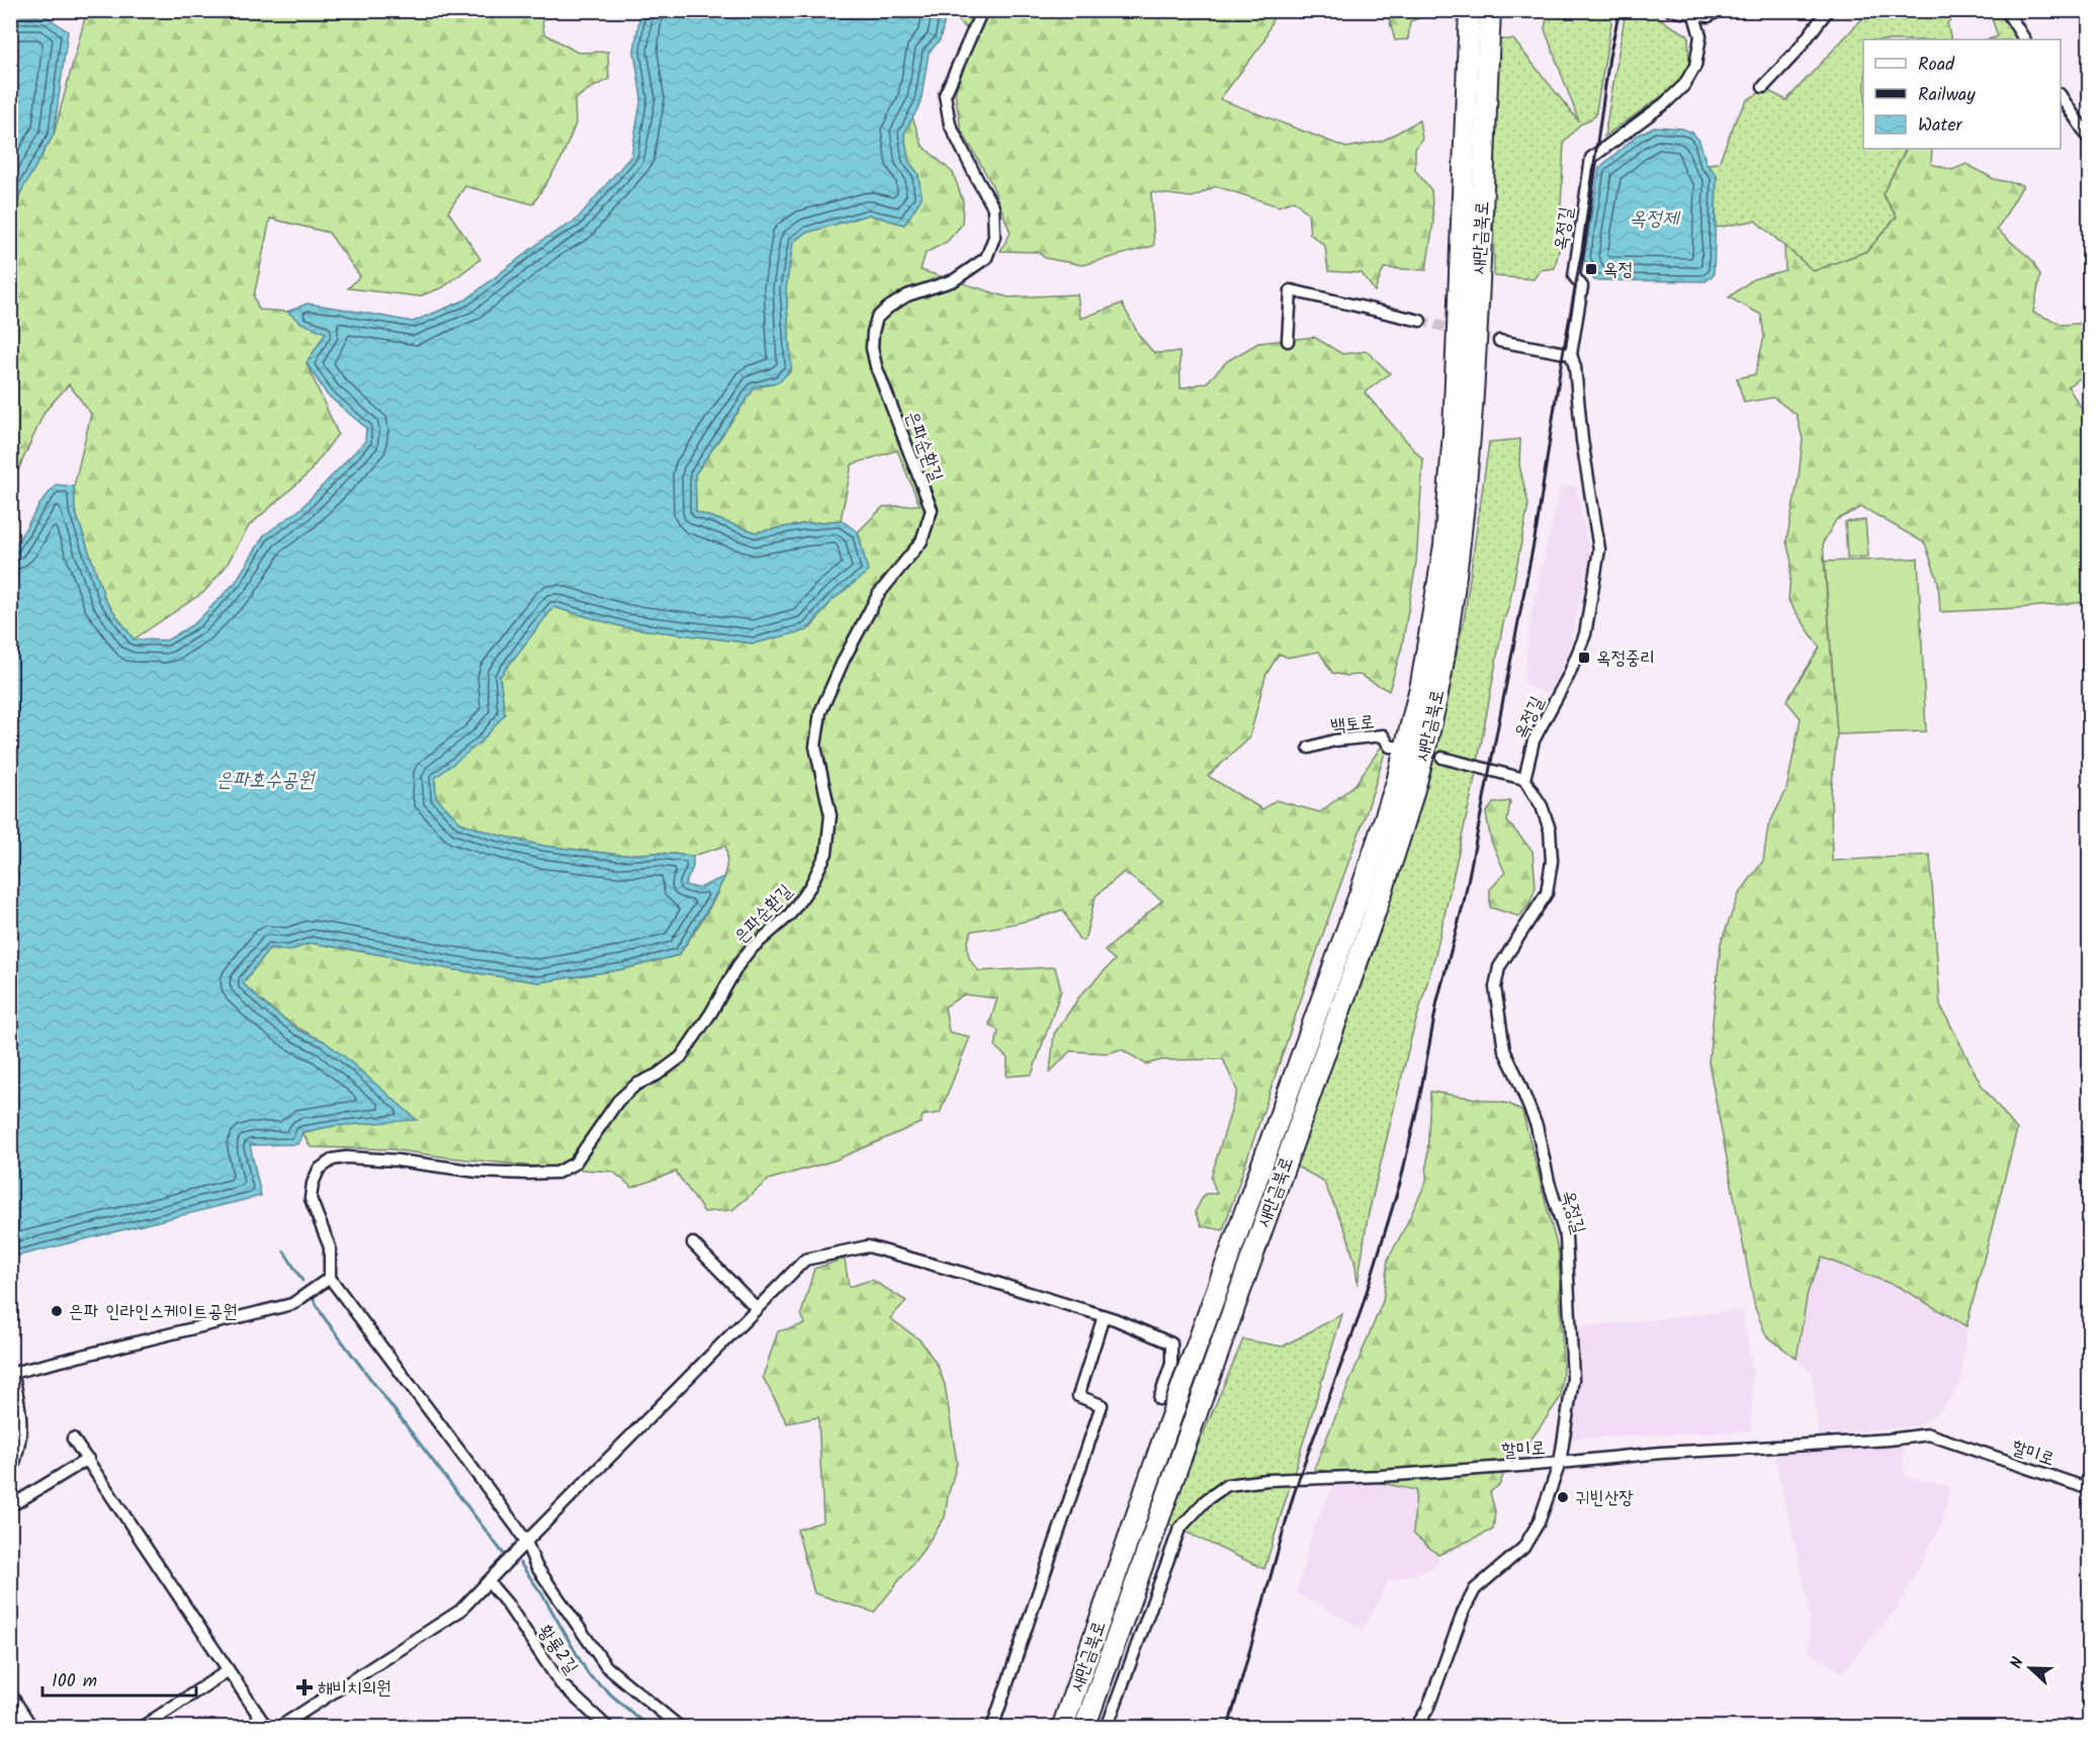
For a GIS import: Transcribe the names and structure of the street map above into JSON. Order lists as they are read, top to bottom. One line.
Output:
{"streets":{"highway":["새만금북로"],"street":["옥정길","은파순환길","백토로","할미로","황룡2길"]},"crossings":[["옥정길","할미로"]],"water":["옥정제","은파호수공원"],"places":{"transit":["옥정","옥정중리"],"other":["은파 인라인스케이트공원","귀빈산장"],"health":["해비치의원"]},"legend":["Road","Railway","Water"],"scale_bar":"100 m","north":"left"}
